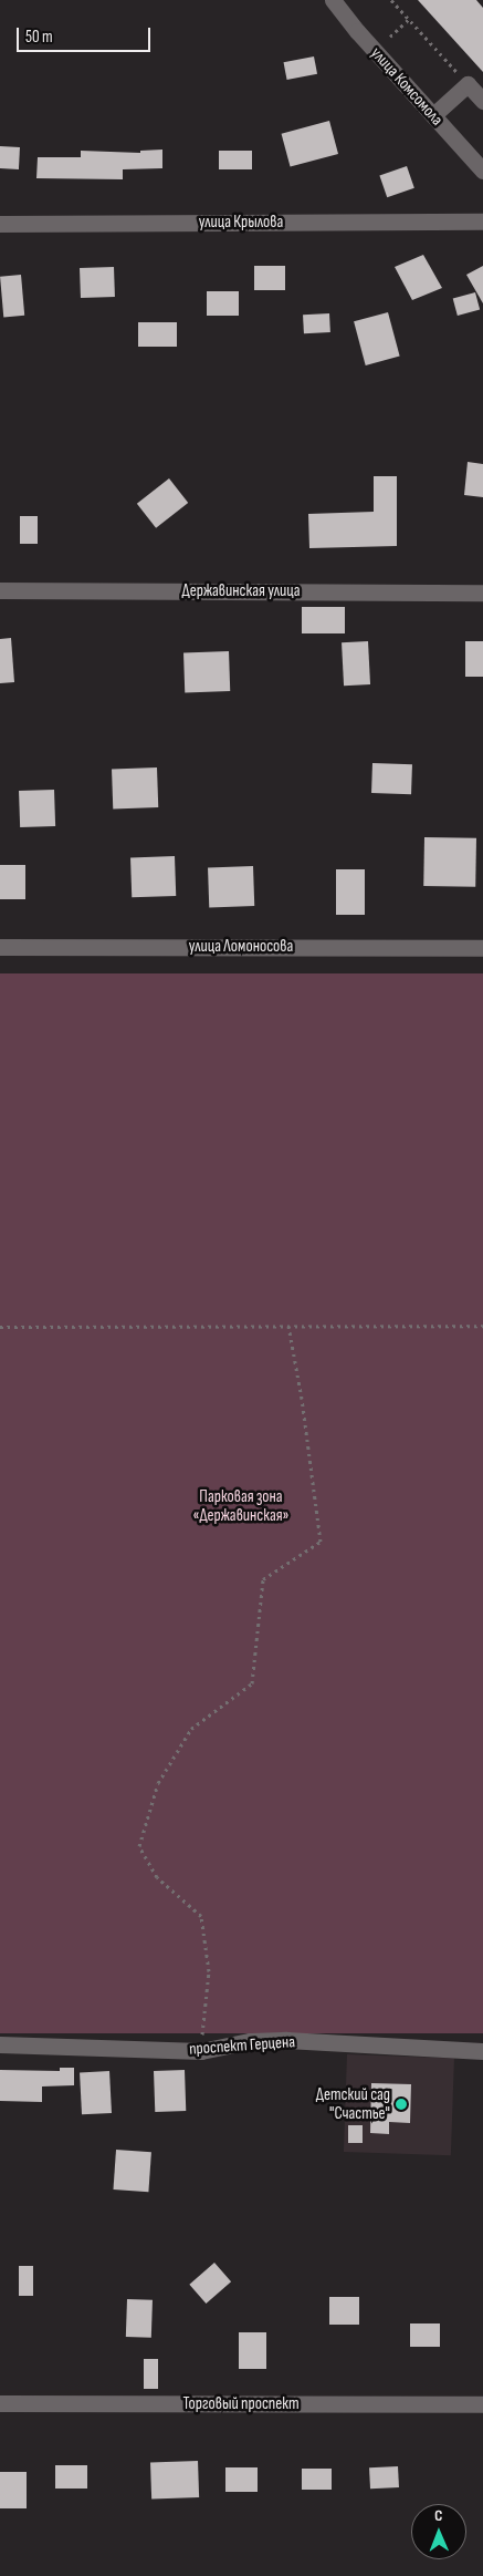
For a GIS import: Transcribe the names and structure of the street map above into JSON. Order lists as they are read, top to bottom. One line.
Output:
{"streets":{"street":["улица Комсомола","улица Крылова","Державинская улица","улица Ломоносова","проспект Герцена","Торговый проспект"]},"parks":["Парковая зона «Державинская»"],"places":["Детский сад \"Счастье\""],"scale_bar":"50 m","north":"top"}
